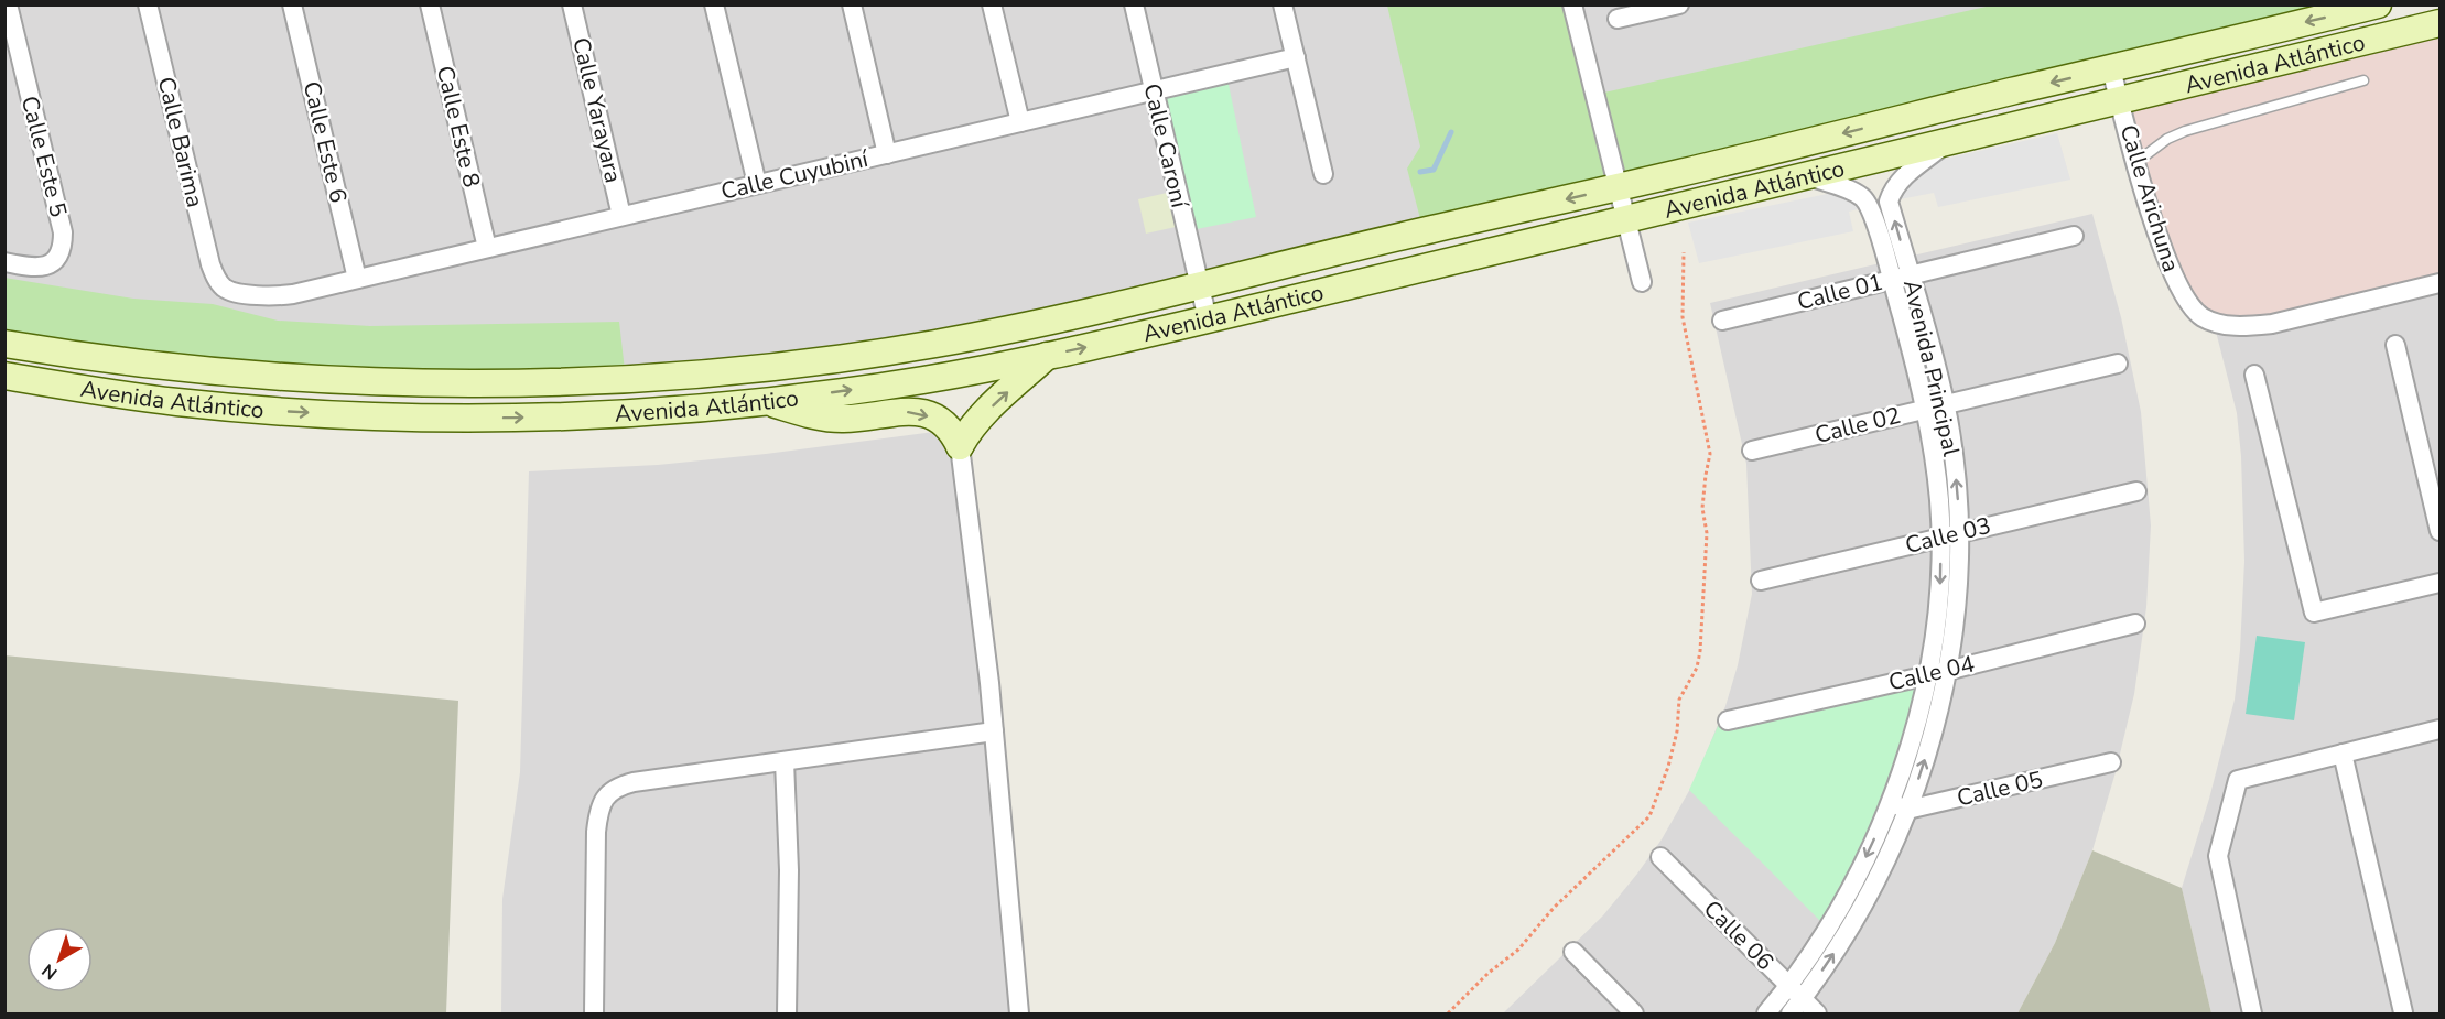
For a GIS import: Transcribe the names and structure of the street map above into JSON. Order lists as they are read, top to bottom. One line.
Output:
{"streets":{"main road":["Avenida Atlántico"],"street":["Calle Yarayara","Calle Este 8","Calle Barima","Calle Este 6","Calle Caroní","Calle Este 5","Calle Cuyubiní","Calle Arichuna","Calle 01","Avenida Principal","Calle 02","Calle 03","Calle 04","Calle 05","Calle 06"]},"crossings":[["Avenida Atlántico","Calle Caroní"],["Avenida Atlántico","Calle Arichuna"],["Avenida Atlántico","Avenida Principal"],["Calle Yarayara","Calle Cuyubiní"],["Calle Este 8","Calle Cuyubiní"],["Calle Barima","Calle Cuyubiní"],["Calle Este 6","Calle Cuyubiní"],["Calle Caroní","Calle Cuyubiní"],["Calle 01","Avenida Principal"],["Avenida Principal","Calle 02"],["Avenida Principal","Calle 03"],["Avenida Principal","Calle 04"],["Avenida Principal","Calle 05"],["Avenida Principal","Calle 06"]],"north":"bottom left"}
